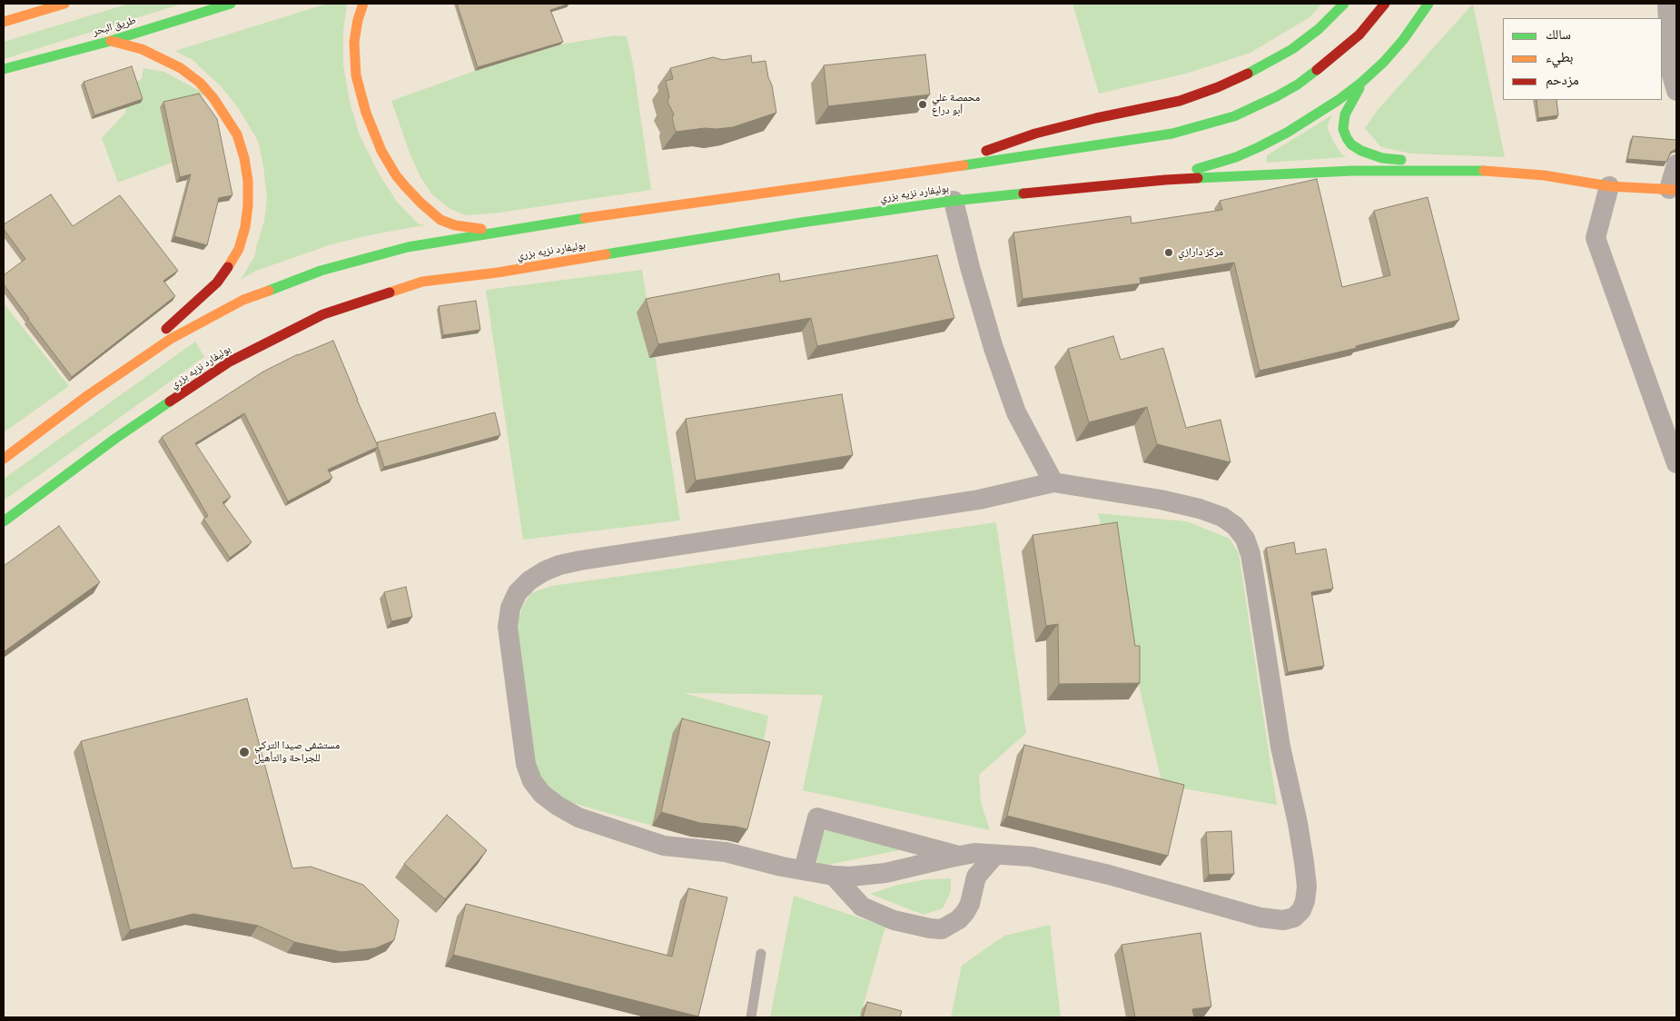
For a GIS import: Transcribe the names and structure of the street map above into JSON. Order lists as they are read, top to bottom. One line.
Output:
{"streets":{"main road":["طريق البحر","بوليفارد نزيه بزري"]},"places":["محمصة علي أبو دراع","مركز دارازي","مستشفى صيدا التركي للجراحة والتأهيل"],"legend":["سالك","بطيء","مزدحم"]}
